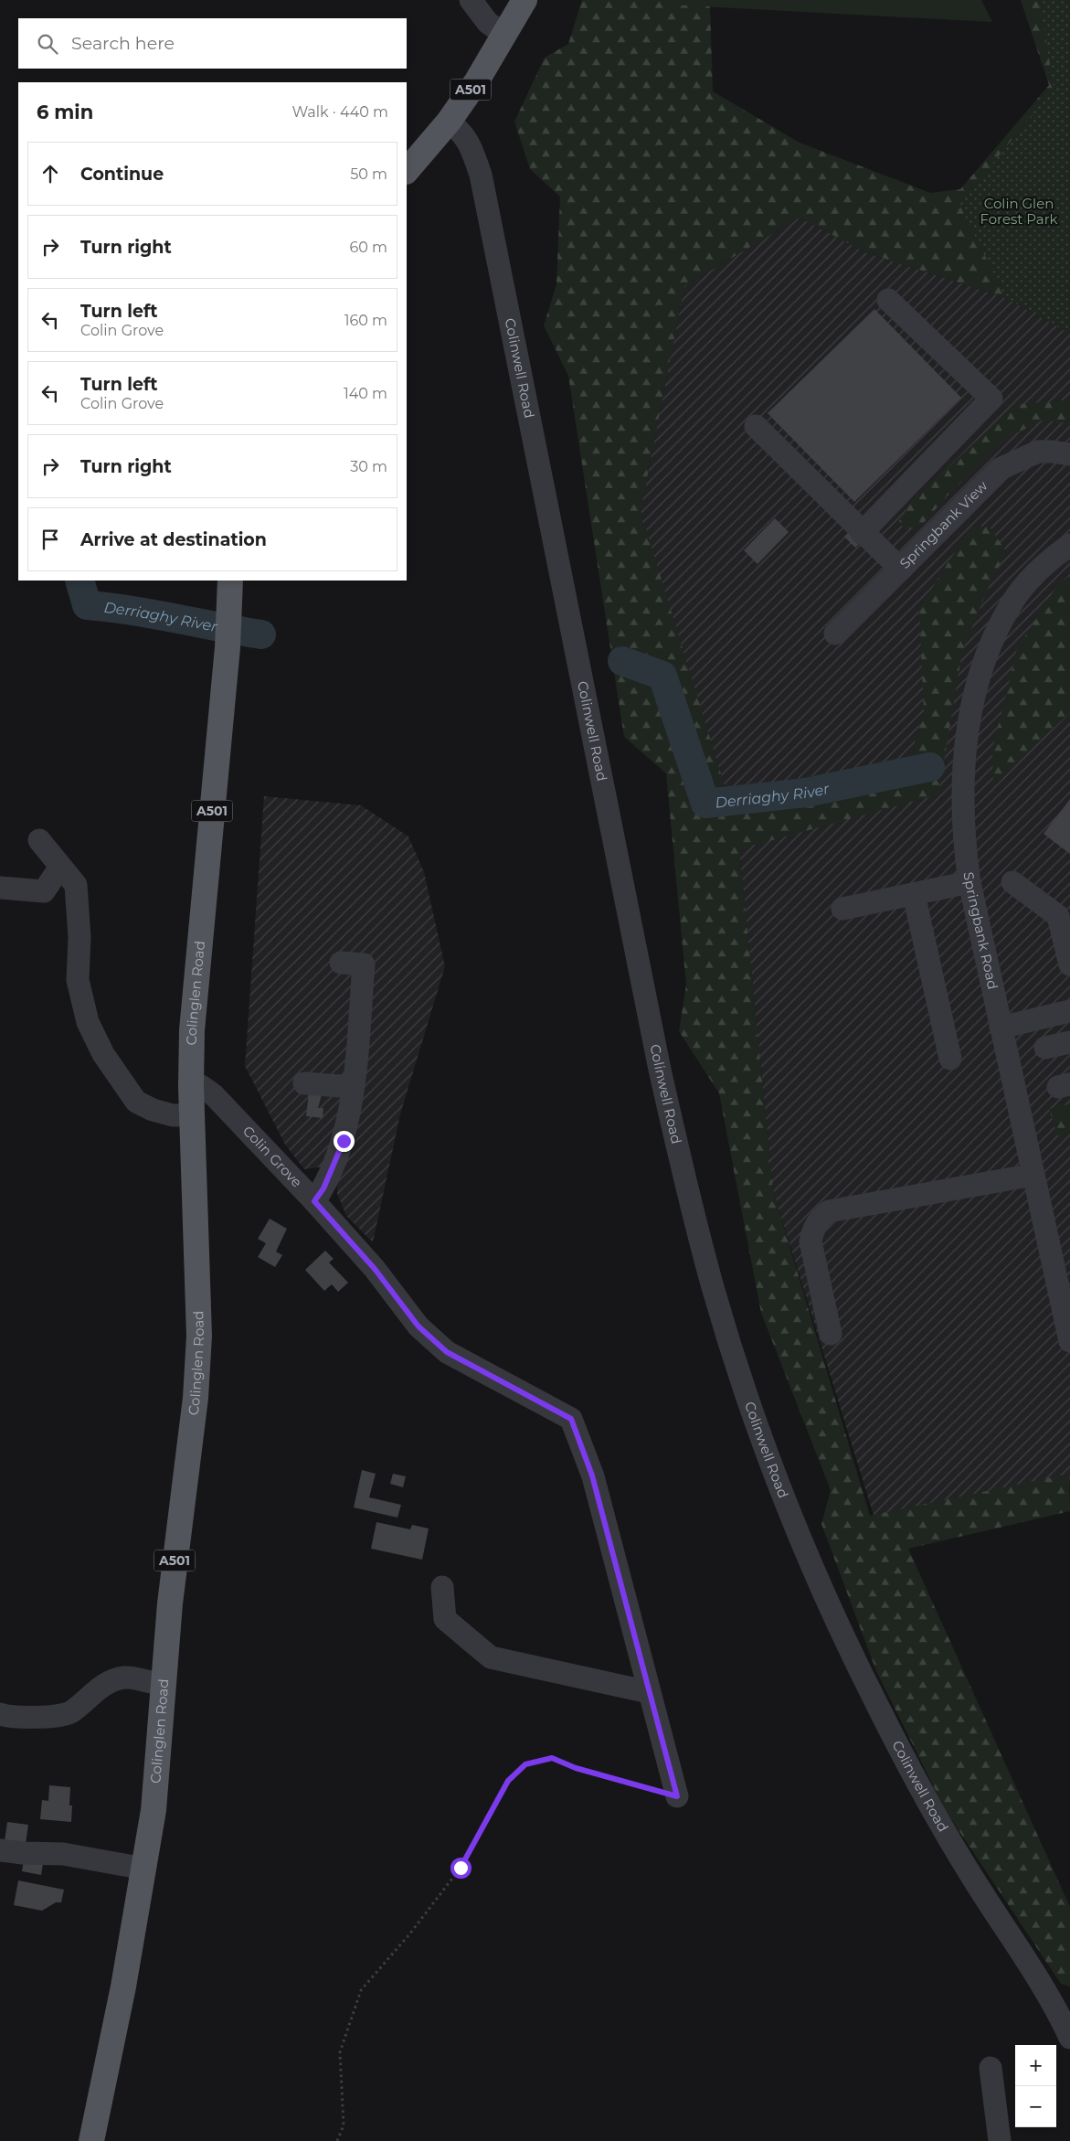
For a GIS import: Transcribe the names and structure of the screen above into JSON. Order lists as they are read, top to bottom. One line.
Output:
{"streets":{"main road":["A501","Colinglen Road"],"street":["Colinwell Road","Springbank View","Springbank Road","Colin Grove"]},"crossings":[["A501","Colinwell Road"],["Colinglen Road","Colin Grove"]],"water":["Derriaghy River"],"parks":["Colin Glen Forest Park"],"page":{"search":"Search here","heading":["6 min","Walk · 440 m"],"list":[["Continue","50 m"],["Turn right","60 m"],["Turn left","Colin Grove","160 m"],["Turn left","Colin Grove","140 m"],["Turn right","30 m"],"Arrive at destination"],"map_buttons":["+","−"]}}
